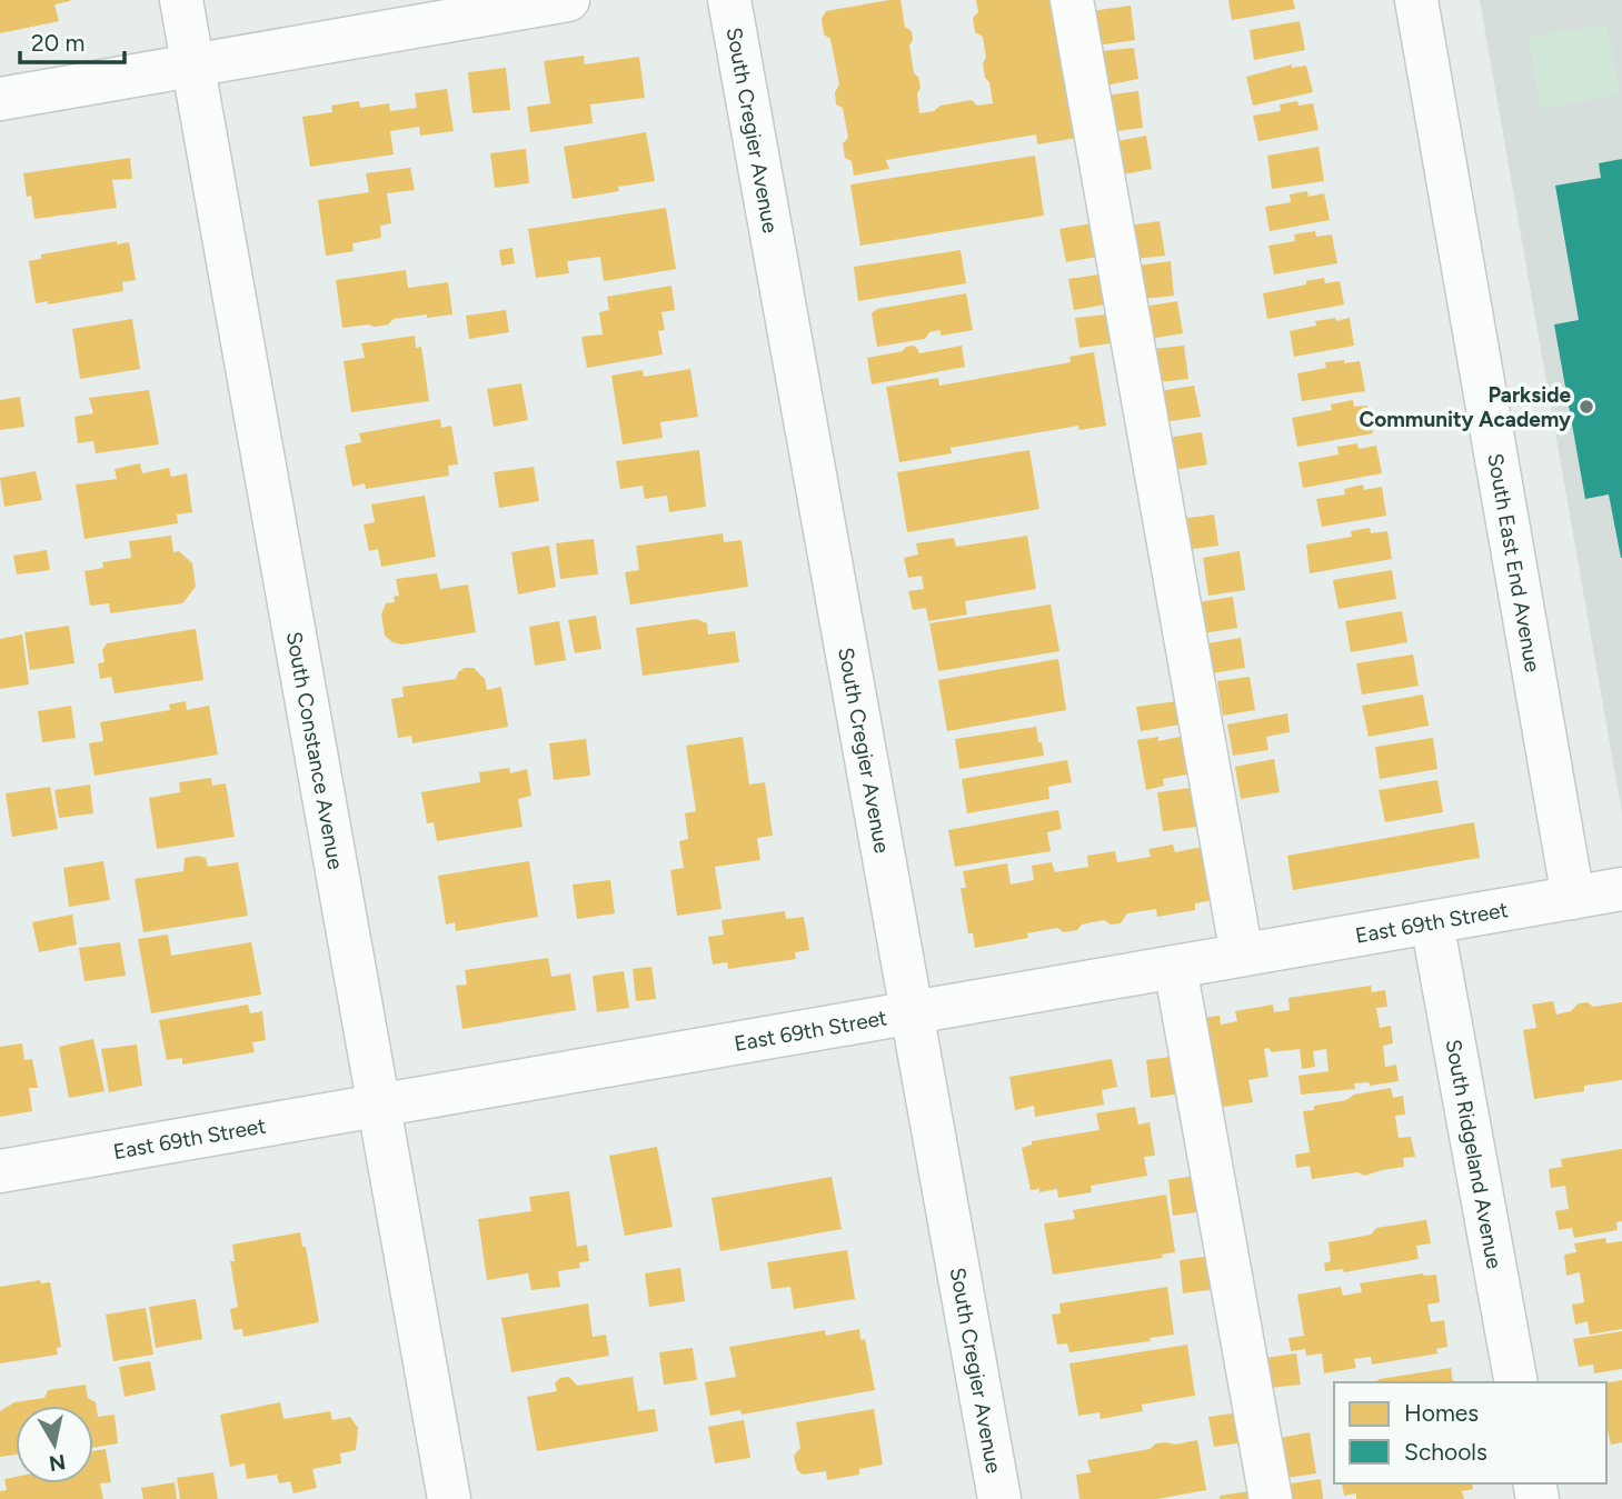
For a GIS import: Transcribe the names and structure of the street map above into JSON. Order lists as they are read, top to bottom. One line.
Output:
{"streets":{"street":["South Cregier Avenue","South East End Avenue","South Constance Avenue","East 69th Street","South Ridgeland Avenue"]},"crossings":[["South Cregier Avenue","East 69th Street"],["South East End Avenue","East 69th Street"],["South Constance Avenue","East 69th Street"],["East 69th Street","South Ridgeland Avenue"]],"places":["Parkside Community Academy"],"legend":["Homes","Schools"],"scale_bar":"20 m","north":"bottom"}
